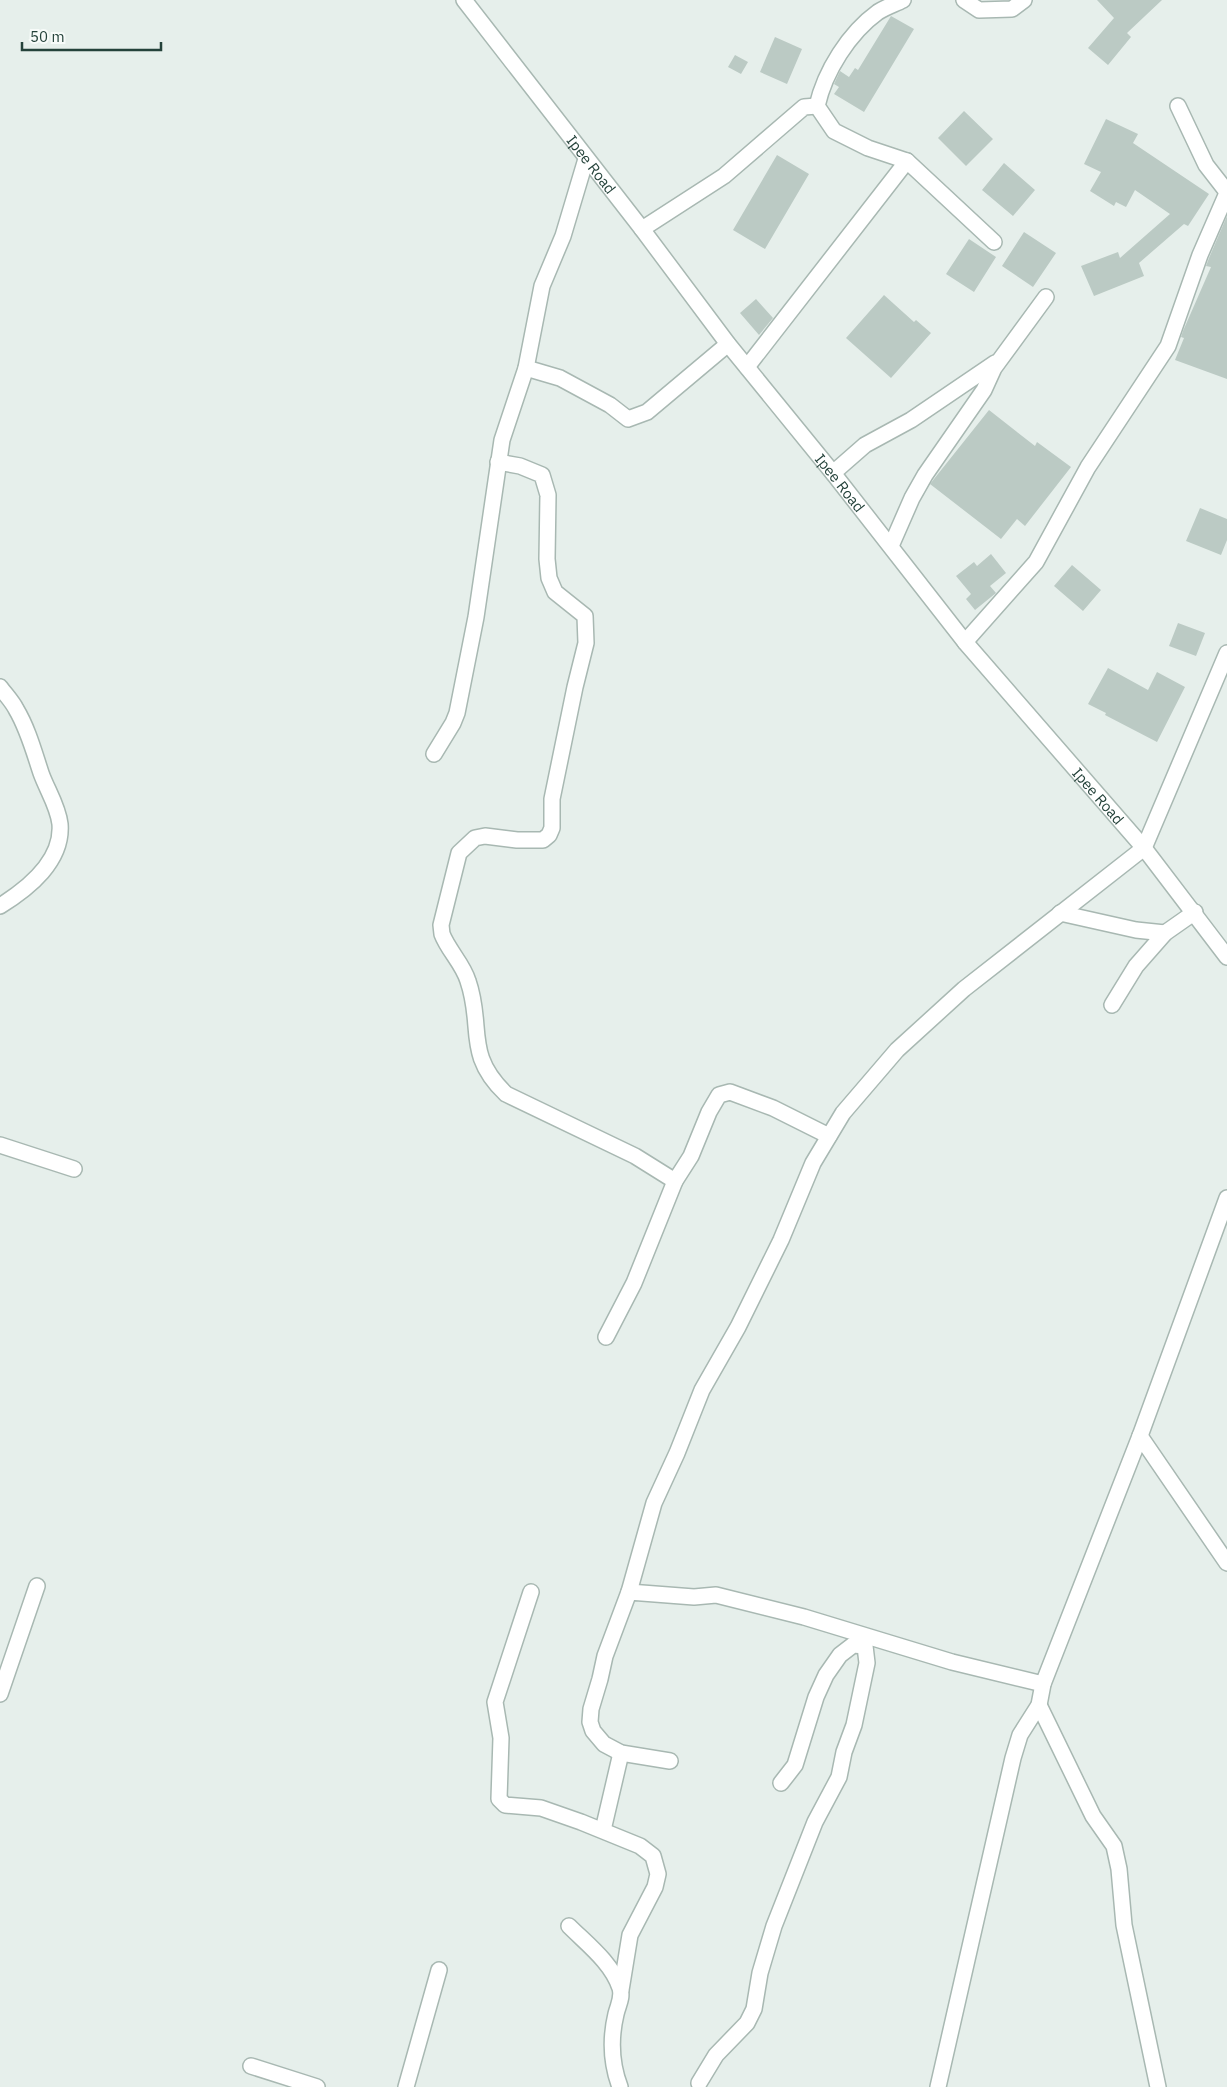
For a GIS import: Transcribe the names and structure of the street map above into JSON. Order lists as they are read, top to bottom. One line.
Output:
{"streets":{"street":["Ipee Road"]},"scale_bar":"50 m"}
